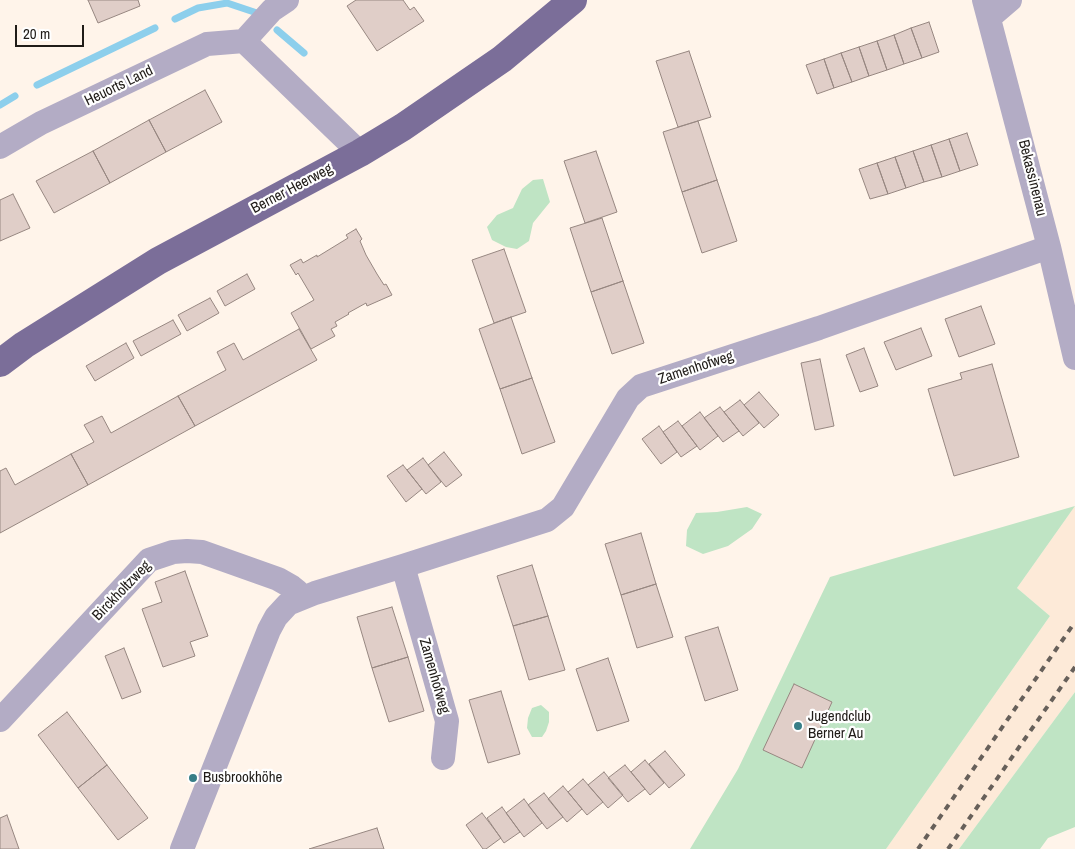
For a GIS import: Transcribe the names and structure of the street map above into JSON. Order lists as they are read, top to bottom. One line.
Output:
{"streets":{"main road":["Berner Heerweg"],"street":["Heuorts Land","Bekassinenau","Zamenhofweg","Birckholtzweg"]},"crossings":[["Bekassinenau","Zamenhofweg"],["Zamenhofweg","Birckholtzweg"]],"places":["Jugendclub Berner Au","Busbrookhöhe"],"scale_bar":"20 m"}
